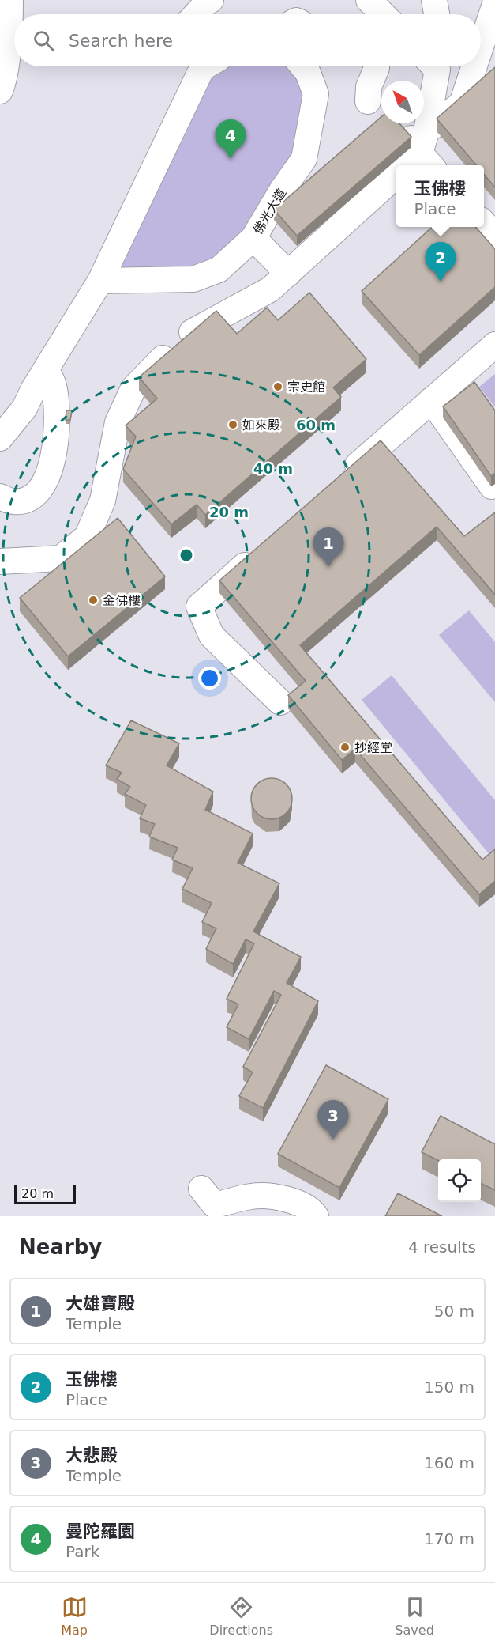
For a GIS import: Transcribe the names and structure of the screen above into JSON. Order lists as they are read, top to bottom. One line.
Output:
{"streets":{"street":["佛光大道"]},"places":["宗史館","如來殿","金佛樓","抄經堂"],"scale_bar":"20 m","north":"top left","page":{"search":"Search here","pins":["4","2","1","3"],"popup":["玉佛樓","Place"],"scale":"20 m","heading":["Nearby","4 results"],"list":[{"mark":"1","name":"大雄寶殿","note":"Temple","value":"50 m"},{"mark":"2","name":"玉佛樓","note":"Place","value":"150 m"},{"mark":"3","name":"大悲殿","note":"Temple","value":"160 m"},{"mark":"4","name":"曼陀羅園","note":"Park","value":"170 m"}],"nav":["Map","Directions","Saved"]},"rings":["60 m","40 m","20 m"]}
